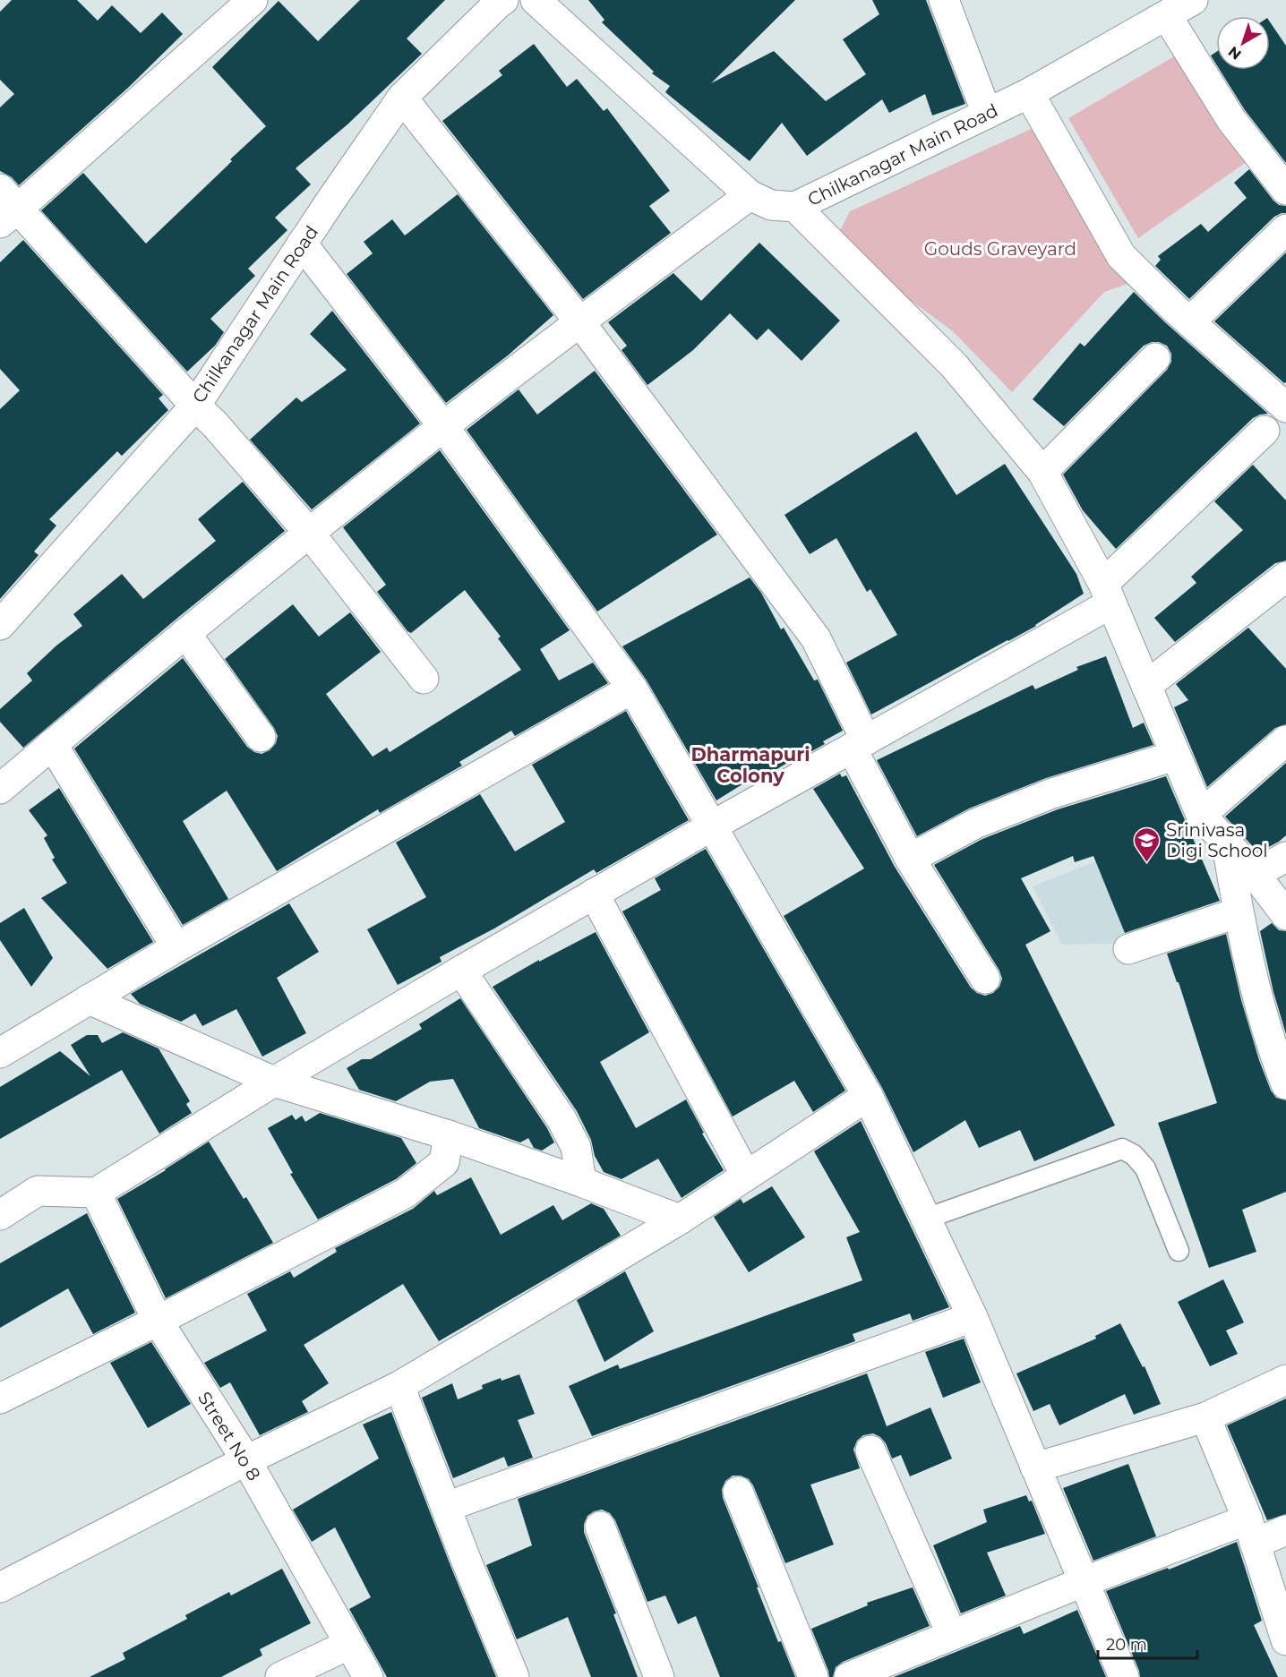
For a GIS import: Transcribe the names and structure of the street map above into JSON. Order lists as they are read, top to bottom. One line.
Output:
{"streets":{"street":["Chilkanagar Main Road","Street No 8"]},"districts":["Dharmapuri Colony"],"parks":["Gouds Graveyard"],"places":{"school or university":["Srinivasa Digi School"]},"scale_bar":"20 m","north":"bottom left"}
